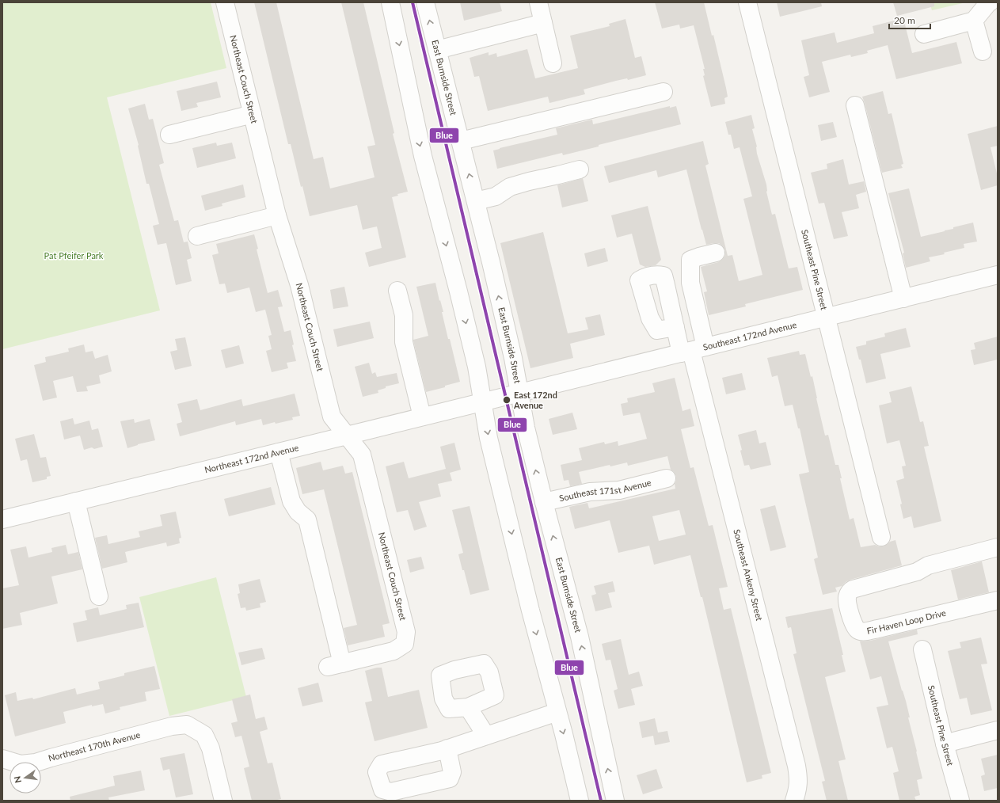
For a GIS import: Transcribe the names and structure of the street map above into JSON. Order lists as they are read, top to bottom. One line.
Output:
{"streets":{"street":["East Burnside Street","Northeast Couch Street","Southeast Pine Street","Southeast 172nd Avenue","Northeast 172nd Avenue","Southeast 171st Avenue","Southeast Ankeny Street","Fir Haven Loop Drive","Northeast 170th Avenue"]},"crossings":[["East Burnside Street","Southeast 172nd Avenue"],["East Burnside Street","Southeast 171st Avenue"],["Northeast Couch Street","Northeast 172nd Avenue"],["Southeast Pine Street","Southeast 172nd Avenue"],["Southeast 172nd Avenue","Northeast 172nd Avenue"],["Southeast 172nd Avenue","Southeast Ankeny Street"]],"parks":["Pat Pfeifer Park"],"places":["East 172nd Avenue"],"lines":["transit line Blue"],"scale_bar":"20 m","north":"left"}
